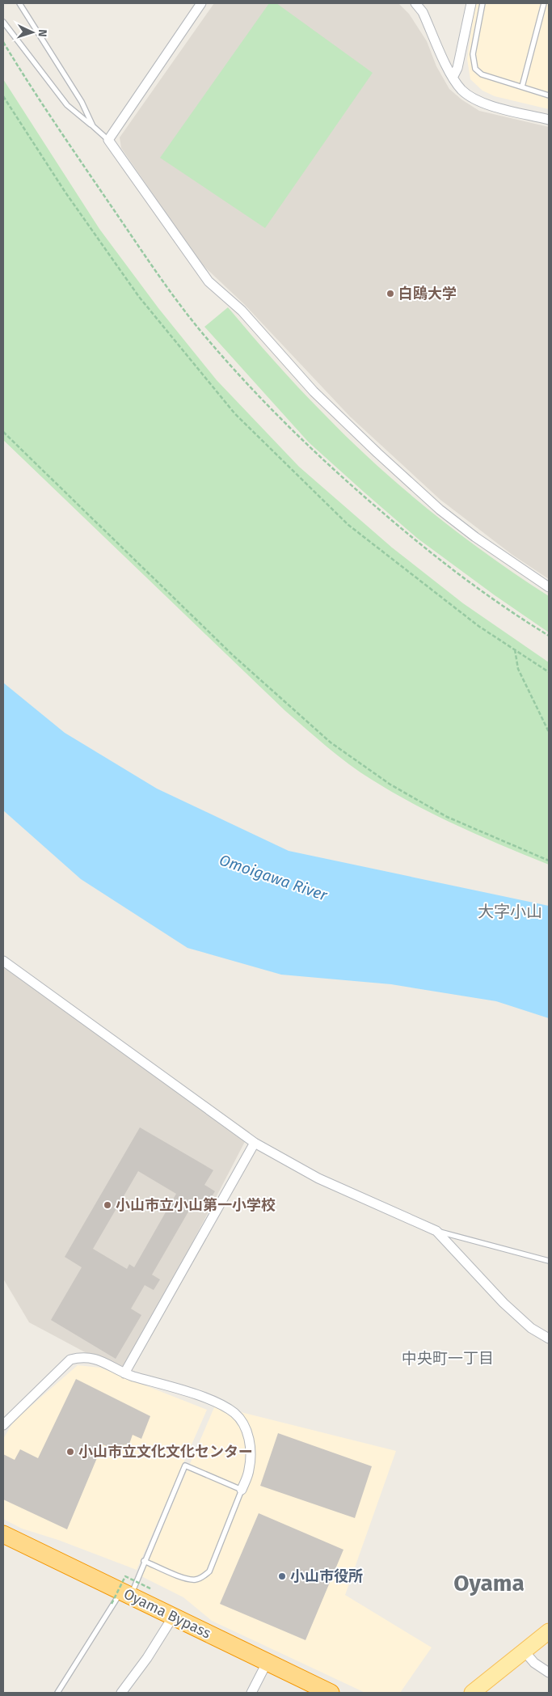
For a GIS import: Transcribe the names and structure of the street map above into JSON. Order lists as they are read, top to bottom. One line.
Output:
{"streets":{"highway":["Oyama Bypass"]},"districts":["大字小山","中央町一丁目","Oyama"],"water":["Omoigawa River"],"places":["白鴎大学","小山市立小山第一小学校","小山市立文化文化センター","小山市役所"],"north":"right"}
